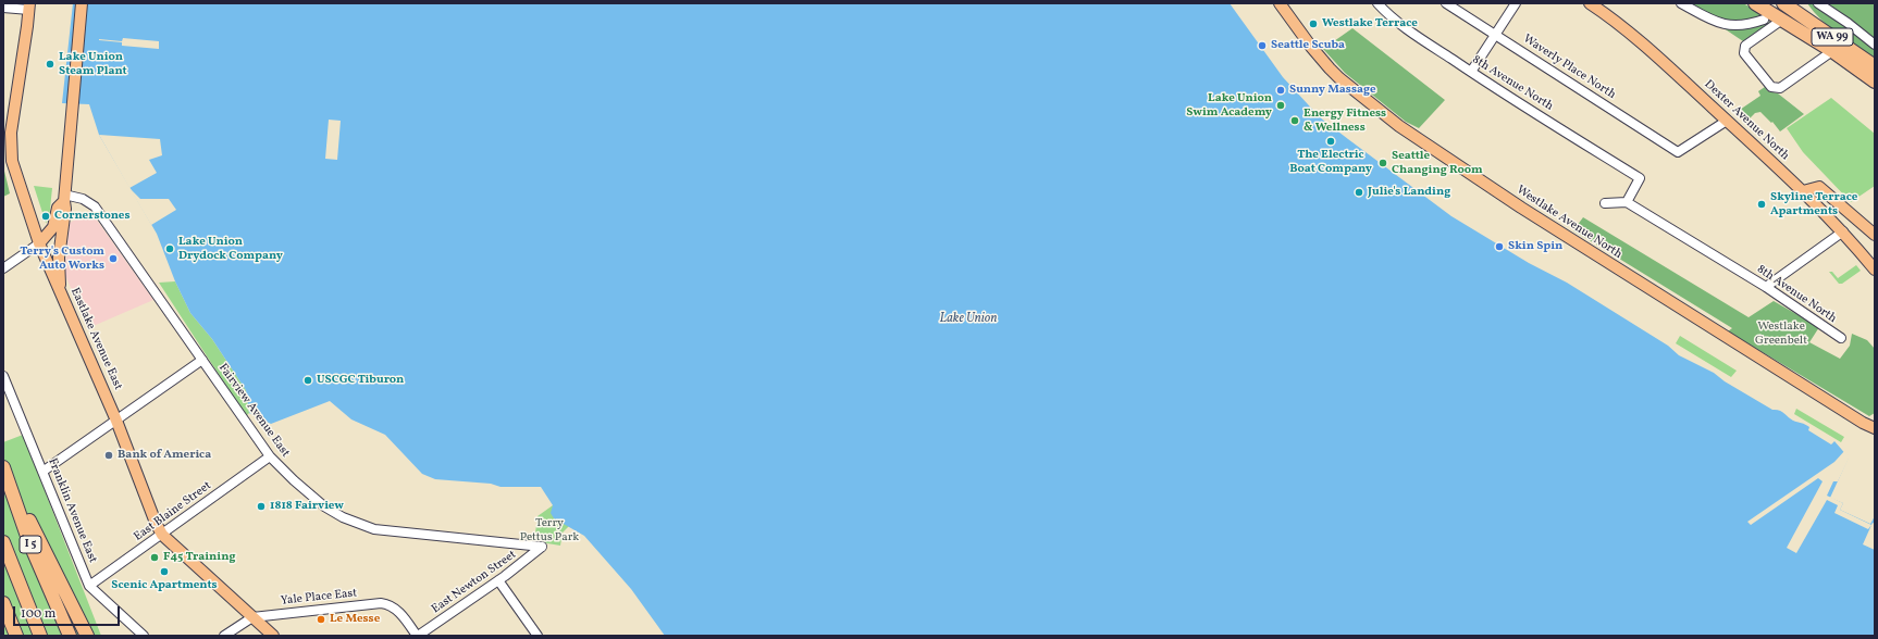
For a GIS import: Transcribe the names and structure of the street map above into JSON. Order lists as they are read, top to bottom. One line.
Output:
{"streets":{"highway":["WA 99","I 5"],"main road":["Dexter Avenue North","Westlake Avenue North","Eastlake Avenue East"],"street":["Waverly Place North","8th Avenue North","Fairview Avenue East","Franklin Avenue East","East Blaine Street","East Newton Street","Yale Place East"]},"crossings":[["Waverly Place North","Dexter Avenue North"],["Eastlake Avenue East","East Blaine Street"],["Eastlake Avenue East","Yale Place East"],["Fairview Avenue East","East Blaine Street"],["Fairview Avenue East","East Newton Street"],["Franklin Avenue East","East Blaine Street"],["East Newton Street","Yale Place East"]],"water":["Lake Union"],"parks":["Westlake Greenbelt","Terry Pettus Park"],"places":["Westlake Terrace","Seattle Scuba","Lake Union Steam Plant","Sunny Massage","Lake Union Swim Academy","Energy Fitness & Wellness","The Electric Boat Company","Seattle Changing Room","Julie's Landing","Skyline Terrace Apartments","Cornerstones","Skin Spin","Lake Union Drydock Company","Terry's Custom Auto Works","USCGC Tiburon","Bank of America","1818 Fairview","F45 Training","Scenic Apartments","Le Messe"],"scale_bar":"100 m"}
